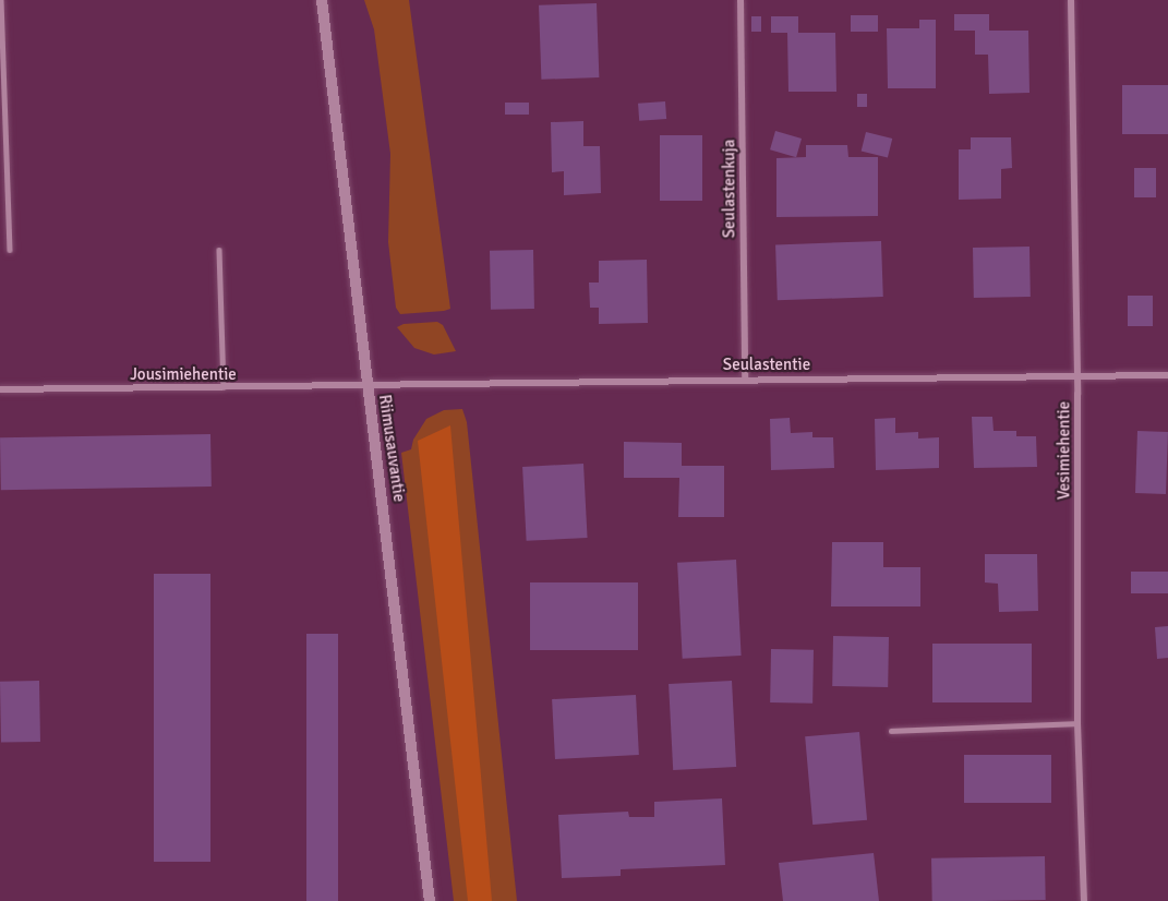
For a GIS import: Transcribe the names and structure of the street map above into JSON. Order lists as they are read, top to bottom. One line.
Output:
{"streets":{"street":["Seulastenkuja","Seulastentie","Jousimiehentie","Riimusauvantie","Vesimiehentie"]},"crossings":[["Seulastenkuja","Seulastentie"],["Seulastentie","Jousimiehentie"],["Seulastentie","Riimusauvantie"],["Seulastentie","Vesimiehentie"],["Jousimiehentie","Riimusauvantie"]]}
